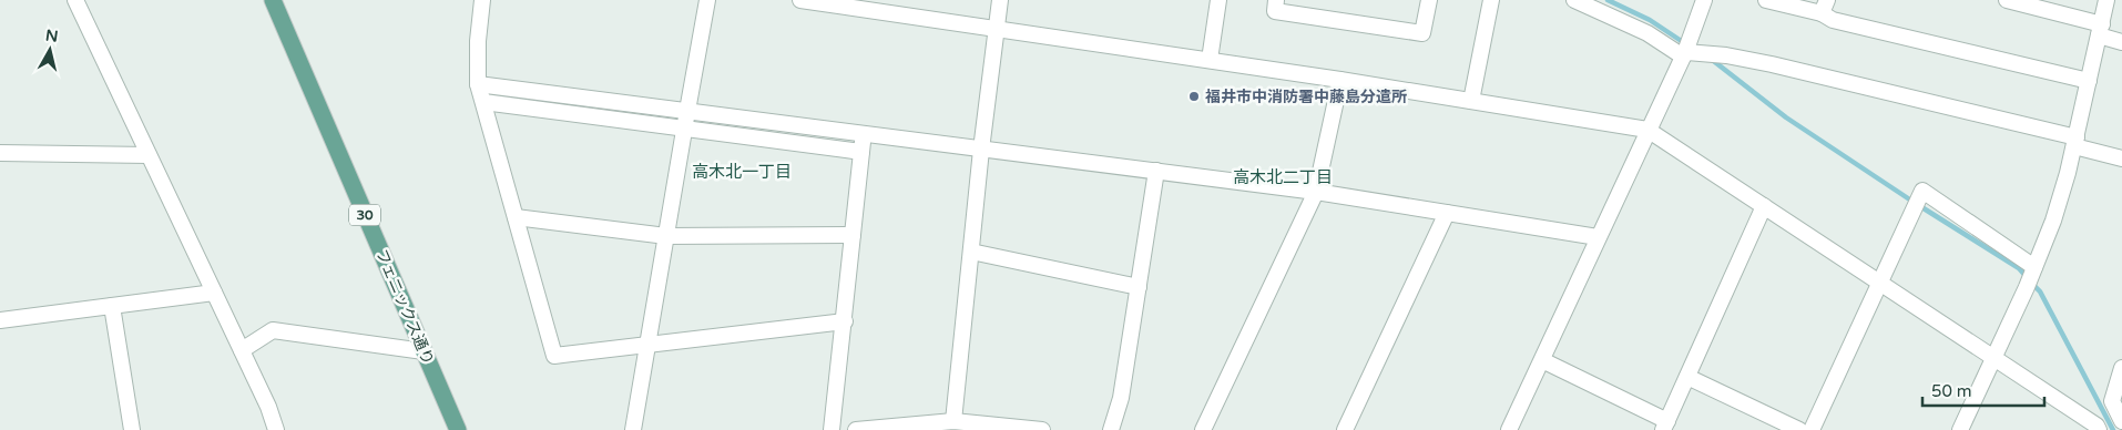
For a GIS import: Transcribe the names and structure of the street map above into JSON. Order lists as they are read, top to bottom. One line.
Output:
{"streets":{"main road":["30","フェニックス通り"]},"districts":["高木北一丁目","高木北二丁目"],"places":["福井市中消防署中藤島分遣所"],"scale_bar":"50 m","north":"top"}
